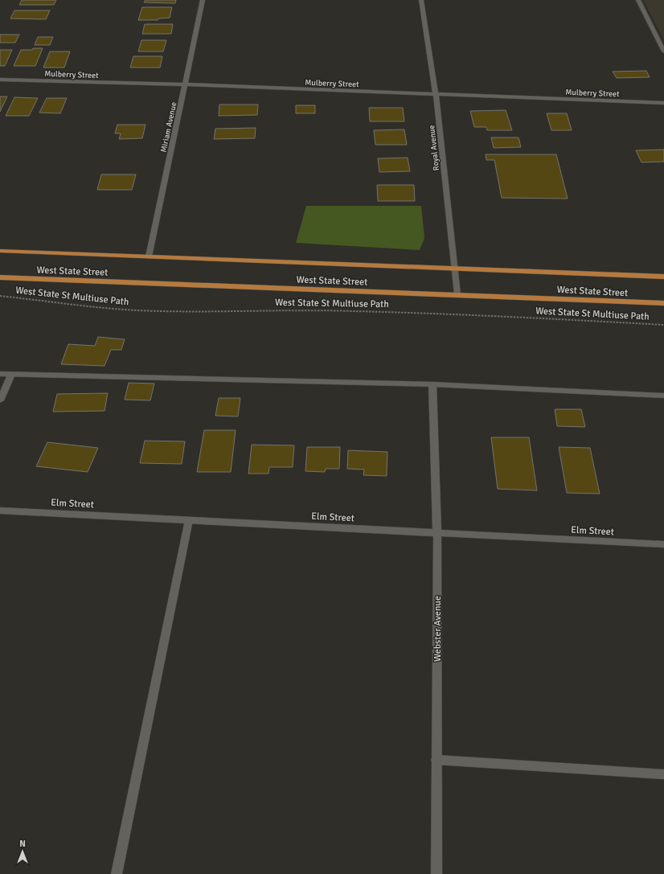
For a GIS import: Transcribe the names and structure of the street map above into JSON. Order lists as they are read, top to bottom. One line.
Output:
{"streets":{"main road":["West State Street"],"street":["Mulberry Street","Miriam Avenue","Royal Avenue","Elm Street","Webster Avenue"],"path":["West State St Multiuse Path"]},"crossings":[["Mulberry Street","Miriam Avenue"],["Mulberry Street","Royal Avenue"],["Miriam Avenue","West State Street"],["Royal Avenue","West State Street"],["Elm Street","Webster Avenue"]],"north":"top"}
